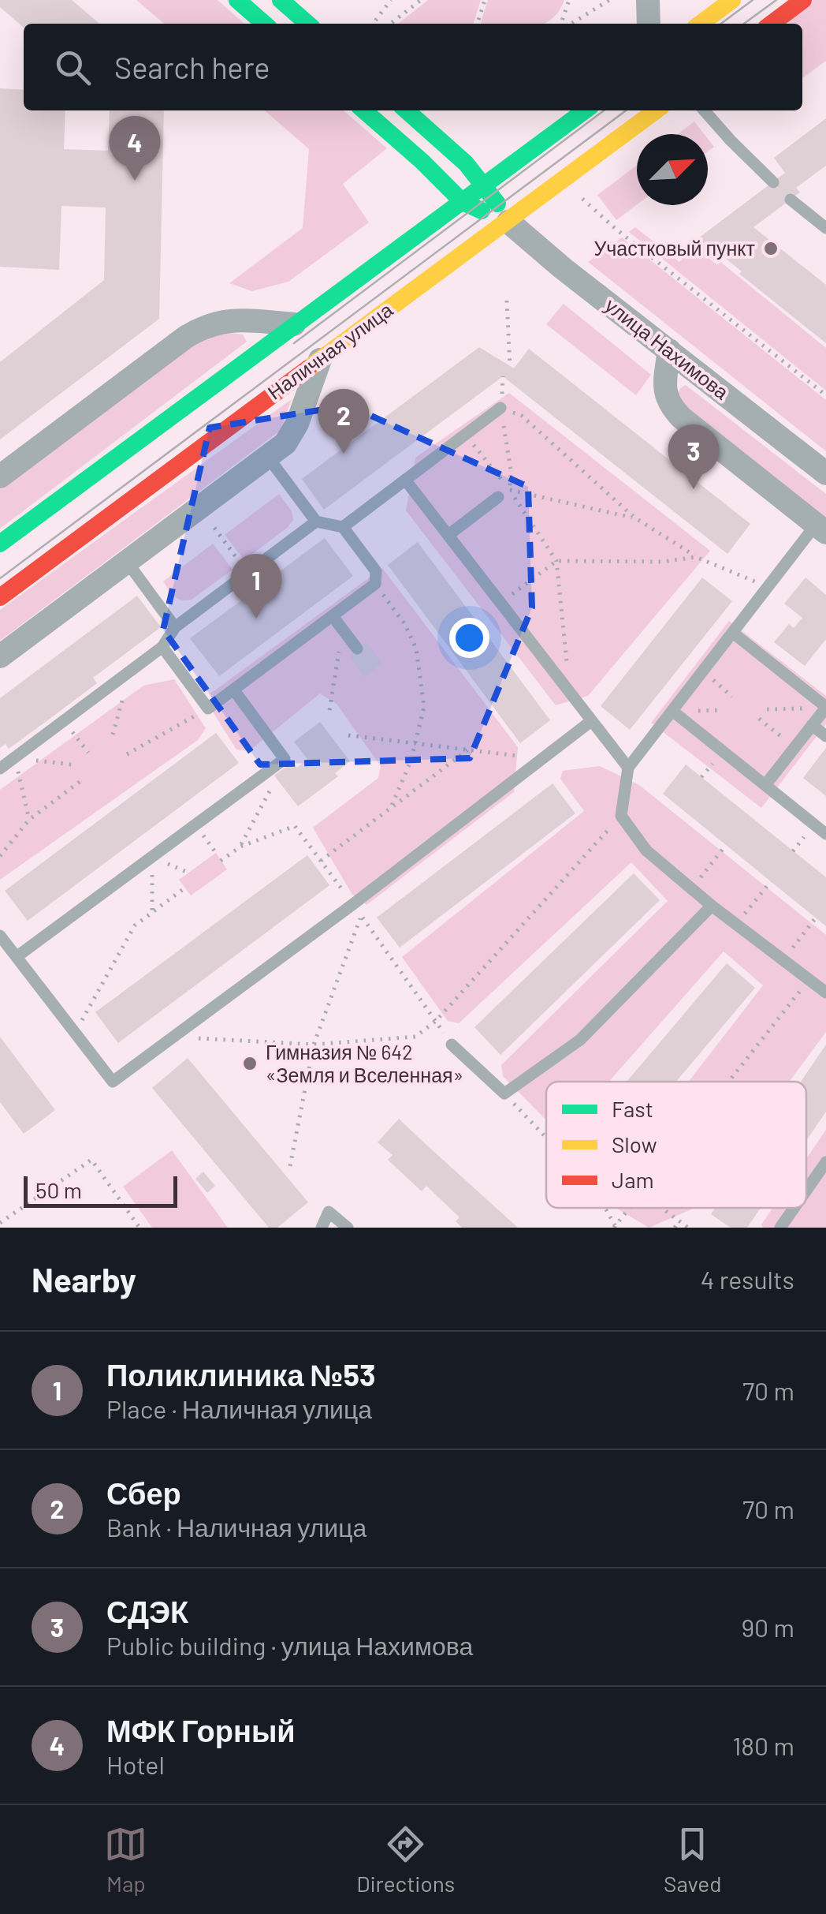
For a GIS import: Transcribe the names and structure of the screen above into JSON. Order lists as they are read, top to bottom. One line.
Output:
{"streets":{"main road":["улица Нахимова","Наличная улица"]},"crossings":[["улица Нахимова","Наличная улица"]],"places":["Участковый пункт","Гимназия № 642 «Земля и Вселенная»"],"legend":["Fast","Slow","Jam"],"scale_bar":"50 m","north":"top right","page":{"search":"Search here","pins":["4","2","3","1"],"scale":"50 m","heading":["Nearby","4 results"],"list":[{"mark":"1","name":"Поликлиника №53","note":"Place · Наличная улица","value":"70 m"},{"mark":"2","name":"Сбер","note":"Bank · Наличная улица","value":"70 m"},{"mark":"3","name":"СДЭК","note":"Public building · улица Нахимова","value":"90 m"},{"mark":"4","name":"МФК Горный","note":"Hotel","value":"180 m"}],"nav":["Map","Directions","Saved"]}}
